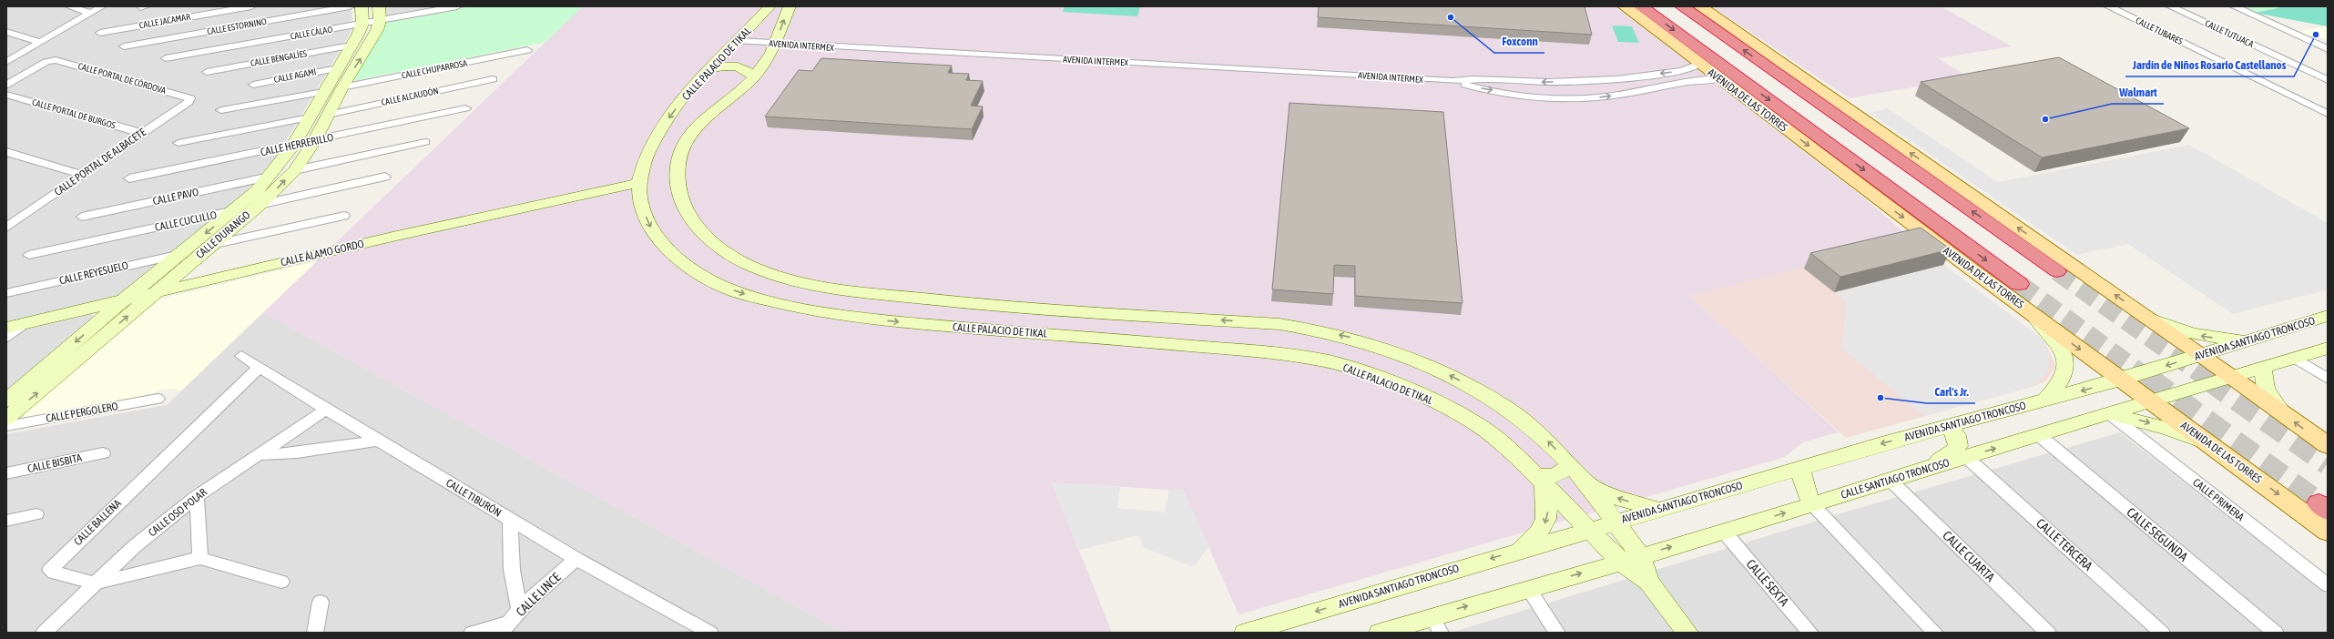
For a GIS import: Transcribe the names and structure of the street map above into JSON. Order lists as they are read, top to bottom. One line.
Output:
{"streets":{"highway":["AVENIDA DE LAS TORRES"],"main road":["CALLE PALACIO DE TIKAL","CALLE DURANGO","CALLE ÁLAMO GORDO","AVENIDA SANTIAGO TRONCOSO","CALLE SANTIAGO TRONCOSO"],"street":["CALLE JACAMAR","CALLE ESTORNINO","CALLE TUBARES","CALLE CÁLAO","CALLE TUTUACA","AVENIDA INTERMEX","CALLE BENGALÍES","CALLE CHUPARROSA","CALLE AGAMÍ","CALLE PORTAL DE CÓRDOVA","CALLE ALCAUDÓN","CALLE PORTAL DE BURGOS","CALLE HERRERILLO","CALLE PORTAL DE ALBACETE","CALLE PAVO","CALLE CUCLILLO","CALLE REYESUELO","CALLE PERGOLERO","CALLE BISBITA","CALLE TIBURÓN","CALLE PRIMERA","CALLE OSO POLAR","CALLE BALLENA","CALLE SEGUNDA","CALLE TERCERA","CALLE CUARTA","CALLE SEXTA","CALLE LINCE"]},"crossings":[["CALLE CÁLAO","CALLE DURANGO"],["AVENIDA INTERMEX","CALLE PALACIO DE TIKAL"],["AVENIDA INTERMEX","AVENIDA DE LAS TORRES"],["CALLE BENGALÍES","CALLE DURANGO"],["CALLE PALACIO DE TIKAL","CALLE ÁLAMO GORDO"],["CALLE PALACIO DE TIKAL","AVENIDA SANTIAGO TRONCOSO"],["CALLE PALACIO DE TIKAL","CALLE SANTIAGO TRONCOSO"],["CALLE CHUPARROSA","CALLE DURANGO"],["CALLE AGAMÍ","CALLE DURANGO"],["CALLE PORTAL DE CÓRDOVA","CALLE PORTAL DE ALBACETE"],["CALLE ALCAUDÓN","CALLE DURANGO"],["AVENIDA DE LAS TORRES","AVENIDA SANTIAGO TRONCOSO"],["AVENIDA DE LAS TORRES","CALLE SANTIAGO TRONCOSO"],["CALLE PORTAL DE BURGOS","CALLE PORTAL DE ALBACETE"],["CALLE HERRERILLO","CALLE DURANGO"],["CALLE PAVO","CALLE DURANGO"],["CALLE CUCLILLO","CALLE DURANGO"],["CALLE DURANGO","CALLE ÁLAMO GORDO"],["CALLE DURANGO","CALLE REYESUELO"],["CALLE SANTIAGO TRONCOSO","CALLE PRIMERA"],["CALLE SANTIAGO TRONCOSO","CALLE SEGUNDA"],["CALLE SANTIAGO TRONCOSO","CALLE TERCERA"],["CALLE SANTIAGO TRONCOSO","CALLE CUARTA"],["CALLE SANTIAGO TRONCOSO","CALLE SEXTA"],["CALLE TIBURÓN","CALLE OSO POLAR"],["CALLE TIBURÓN","CALLE BALLENA"],["CALLE TIBURÓN","CALLE LINCE"],["CALLE OSO POLAR","CALLE BALLENA"]],"one_way":["AVENIDA SANTIAGO TRONCOSO","CALLE SANTIAGO TRONCOSO"],"places":["Foxconn","Jardín de Niños Rosario Castellanos","Walmart","Carl's Jr."]}
